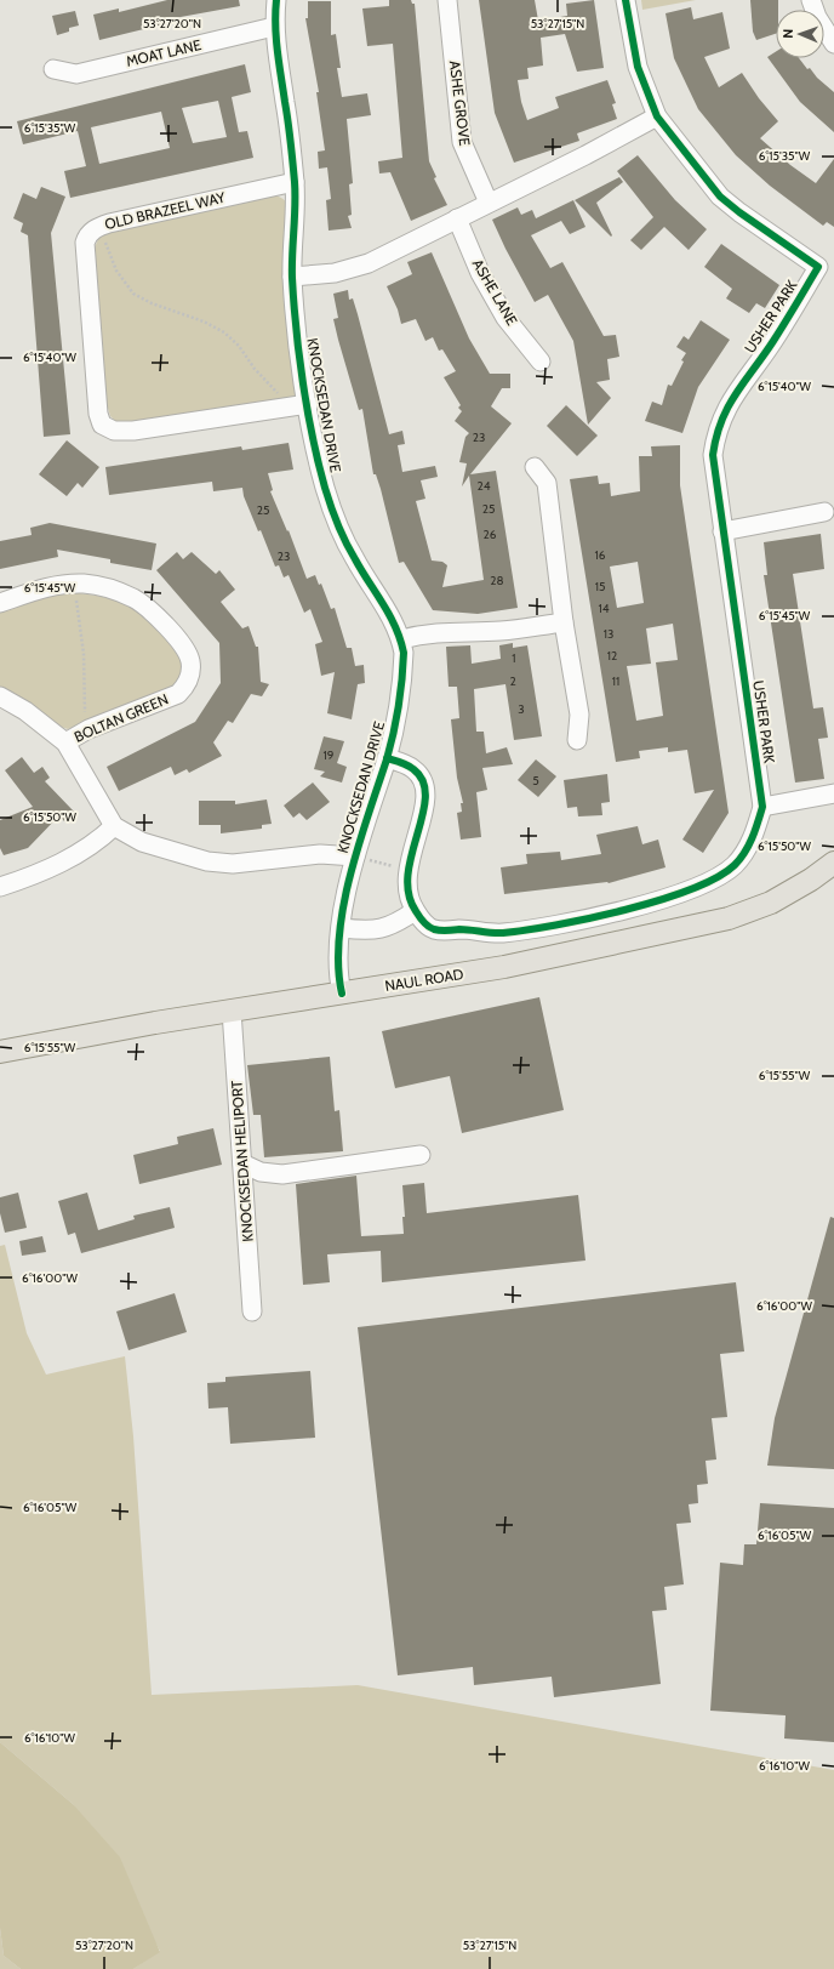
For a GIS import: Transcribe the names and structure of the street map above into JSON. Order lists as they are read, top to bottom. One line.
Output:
{"streets":{"main road":["NAUL ROAD"],"street":["MOAT LANE","ASHE GROVE","OLD BRAZEEL WAY","ASHE LANE","USHER PARK","KNOCKSEDAN DRIVE","BOLTAN GREEN","KNOCKSEDAN HELIPORT"]},"crossings":[["MOAT LANE","KNOCKSEDAN DRIVE"],["OLD BRAZEEL WAY","KNOCKSEDAN DRIVE"],["KNOCKSEDAN DRIVE","NAUL ROAD"],["NAUL ROAD","KNOCKSEDAN HELIPORT"]],"house_numbers":["23","24","25","25","26","16","23","28","15","14","13","12","1","2","11","3","19","5"],"north":"left","coordinates":["53°27'20\"N","53°27'15\"N","6°15'35\"W","6°15'40\"W","6°15'45\"W","6°15'50\"W","6°15'55\"W","6°16'00\"W","6°16'05\"W","6°16'10\"W"]}
